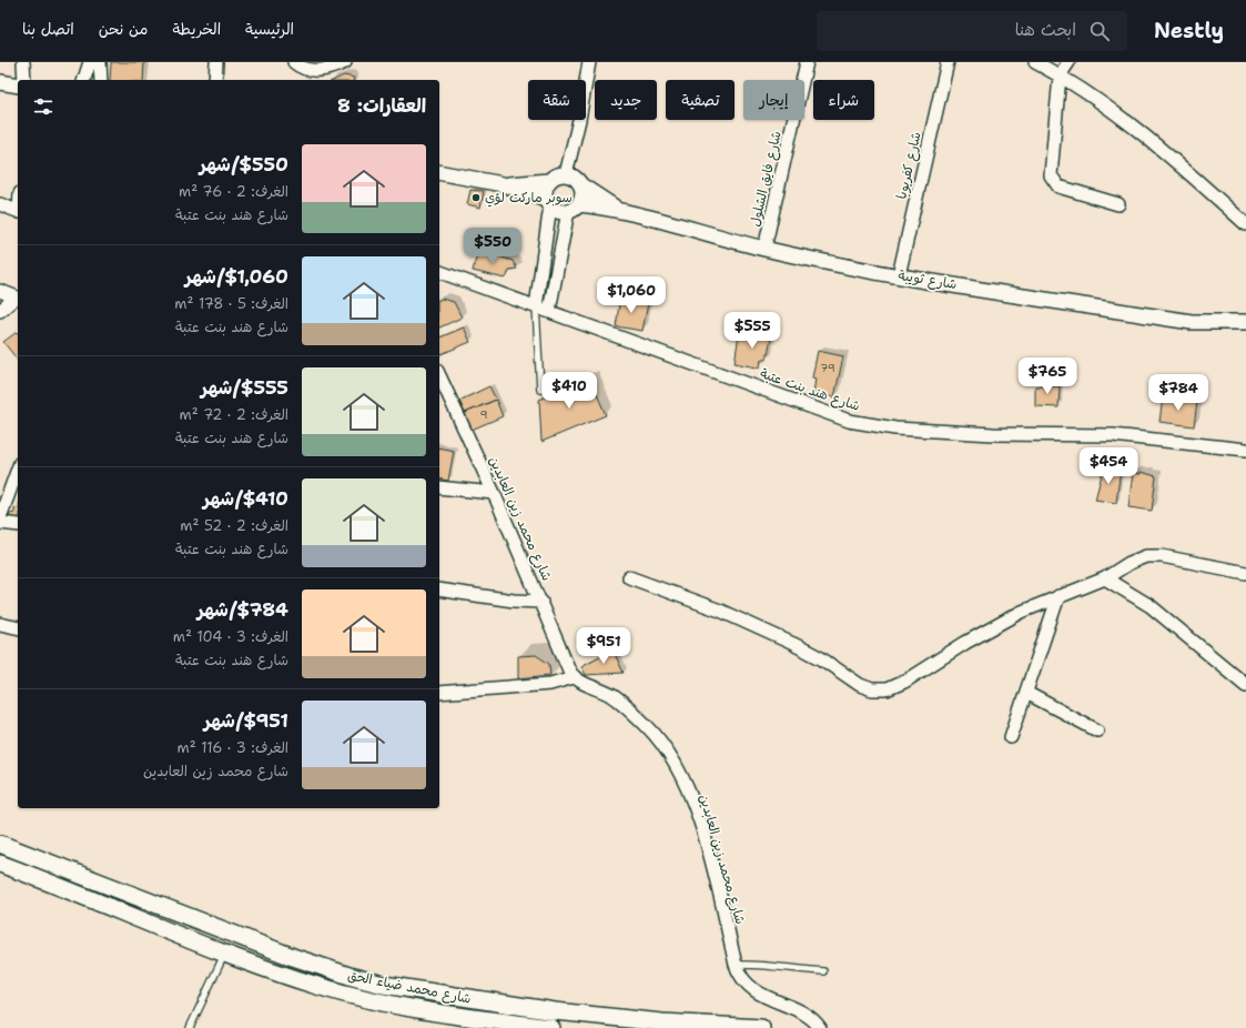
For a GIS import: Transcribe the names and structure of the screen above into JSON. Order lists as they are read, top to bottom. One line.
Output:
{"streets":{"main road":["شارع محمد ضياء الحق"],"street":["شارع كفريوبا","شارع فايق الشلول","شارع ثويبة","شارع هند بنت عتبة","شارع محمد زين العابدين"]},"crossings":[["شارع كفريوبا","شارع ثويبة"],["شارع فايق الشلول","شارع ثويبة"]],"places":["سوبر ماركت لؤي"],"house_numbers":["79","9"],"page":{"header":"Nestly","search":"ابحث هنا","nav":["الرئيسية","الخريطة","من نحن","اتصل بنا"],"chip":["شراء","إيجار","تصفية","جديد","شقة"],"heading":"العقارات: 8","list":[{"name":"$550/شهر","note":"الغرف: 2 · 76 m² · شارع هند بنت عتبة"},{"name":"$1,060/شهر","note":"الغرف: 5 · 178 m² · شارع هند بنت عتبة"},{"name":"$555/شهر","note":"الغرف: 2 · 72 m² · شارع هند بنت عتبة"},{"name":"$410/شهر","note":"الغرف: 2 · 52 m² · شارع هند بنت عتبة"},{"name":"$784/شهر","note":"الغرف: 3 · 104 m² · شارع هند بنت عتبة"},{"name":"$951/شهر","note":"الغرف: 3 · 116 m² · شارع محمد زين العابدين"}],"price":["$550","$1,060","$555","$765","$410","$784","$454","$951"]}}
